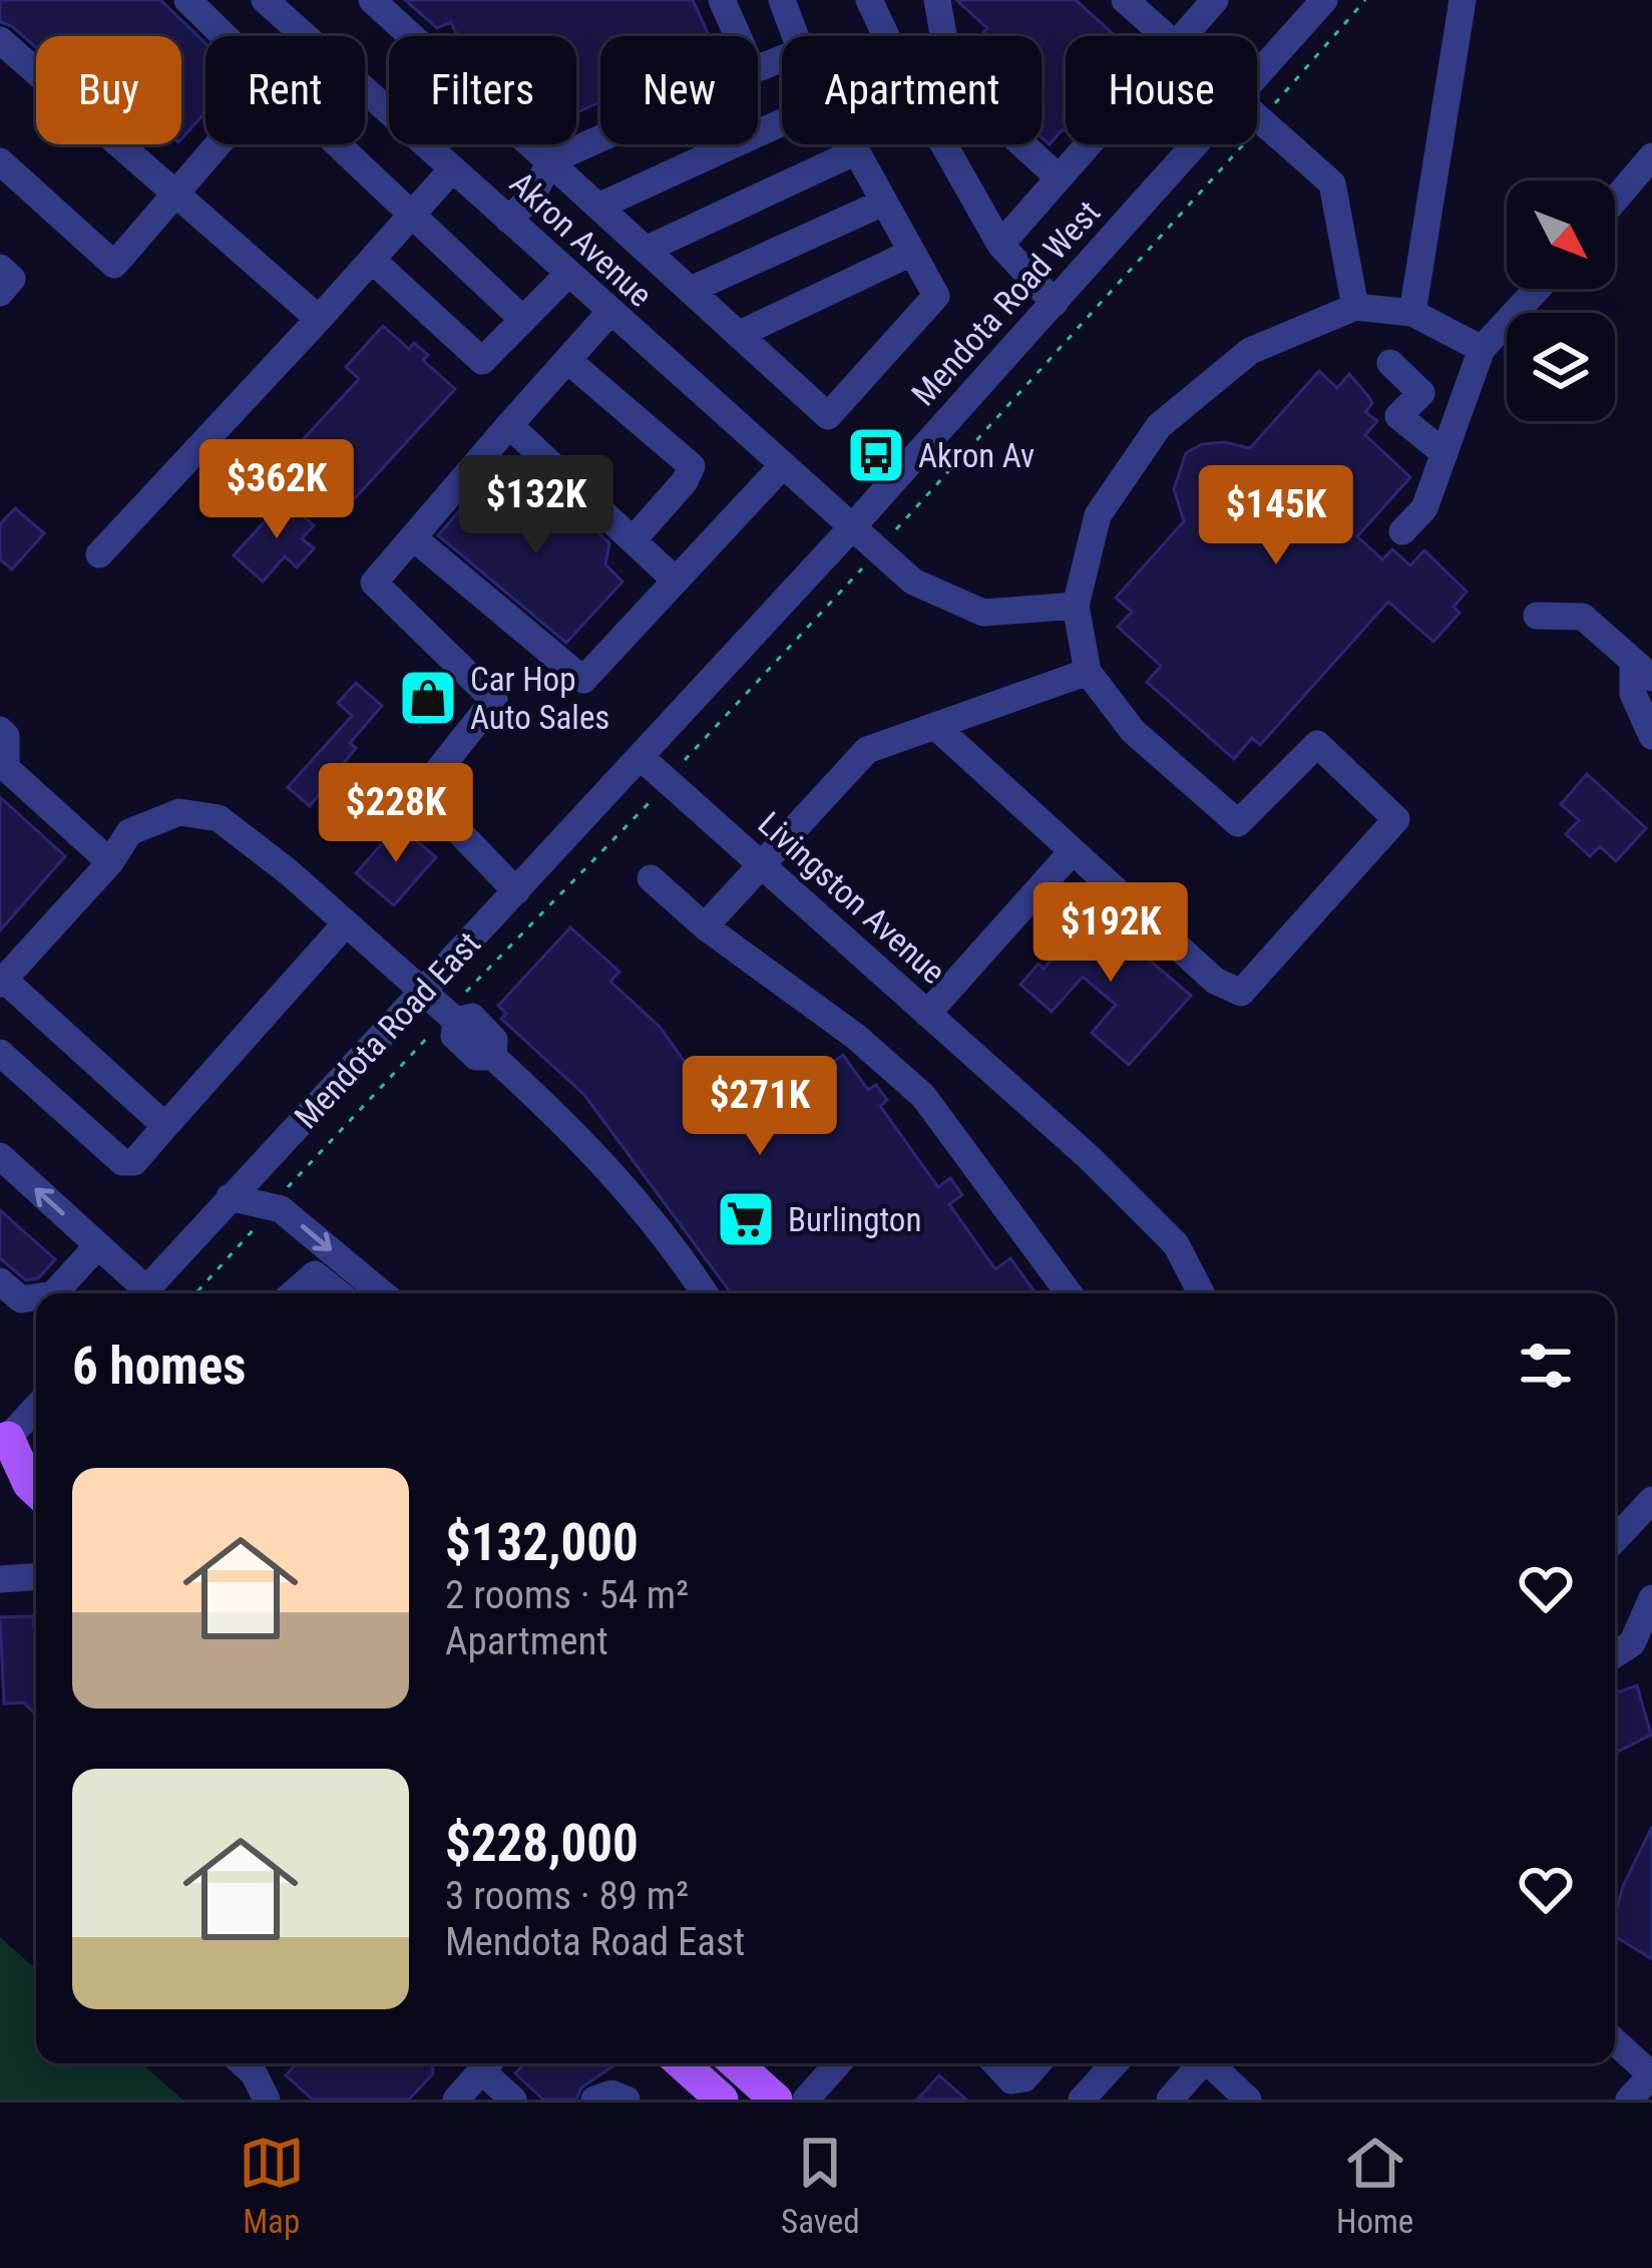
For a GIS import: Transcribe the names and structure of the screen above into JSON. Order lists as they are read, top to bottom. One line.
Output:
{"streets":{"street":["Akron Avenue","Mendota Road West","Livingston Avenue","Mendota Road East"]},"crossings":[["Akron Avenue","Mendota Road West"],["Mendota Road West","Livingston Avenue"],["Mendota Road West","Mendota Road East"],["Livingston Avenue","Mendota Road East"]],"places":{"bus stop":["Akron Av"],"shop":["Car Hop Auto Sales"],"supermarket":["Burlington"]},"north":"bottom right","page":{"chip":["Buy","Rent","Filters","New","Apartment","House"],"price":["$362K","$132K","$145K","$228K","$192K","$271K"],"heading":"6 homes","list":[{"name":"$132,000","note":"2 rooms · 54 m² · Apartment"},{"name":"$228,000","note":"3 rooms · 89 m² · Mendota Road East"}],"tabs":["Map","Saved","Home"]}}
